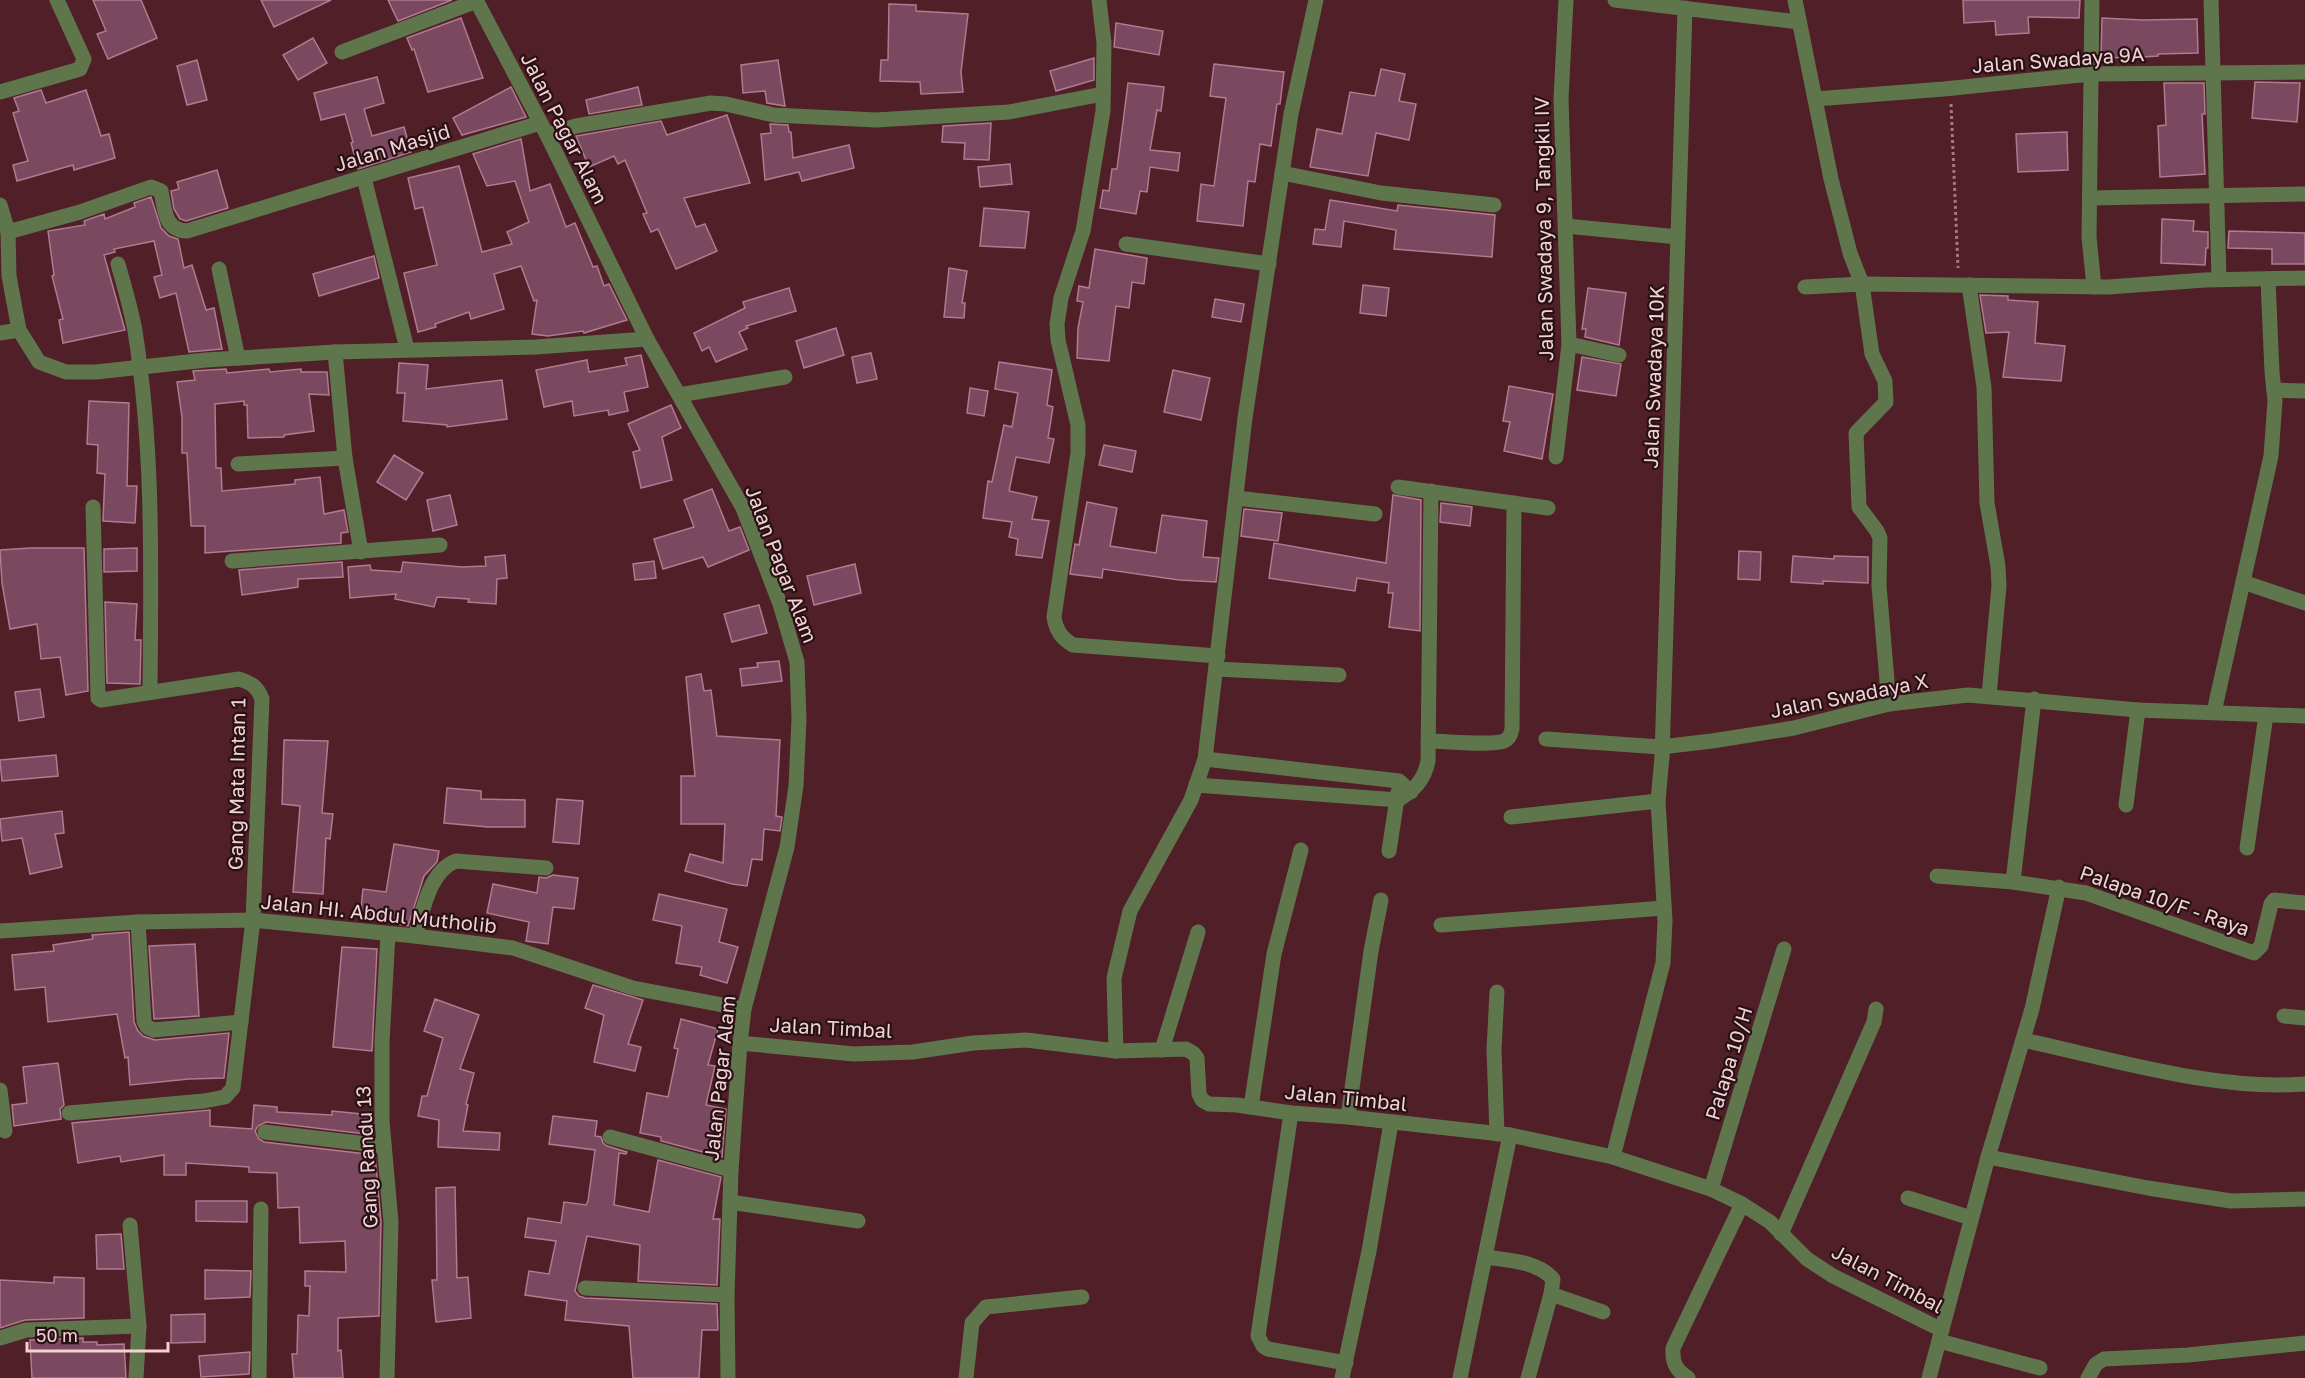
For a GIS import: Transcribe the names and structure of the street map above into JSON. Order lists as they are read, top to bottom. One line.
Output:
{"streets":{"street":["Jalan Swadaya 9A","Jalan Pagar Alam","Jalan Masjid","Jalan Swadaya 9, Tangkil IV","Jalan Swadaya 10K","Jalan Swadaya X","Gang Mata Intan 1","Palapa 10/F - Raya","Jalan HI. Abdul Mutholib","Jalan Timbal","Palapa 10/H","Gang Randu 13"]},"crossings":[["Jalan Pagar Alam","Jalan Masjid"],["Jalan Pagar Alam","Jalan HI. Abdul Mutholib"],["Jalan Pagar Alam","Jalan Timbal"],["Jalan Swadaya 10K","Jalan Swadaya X"],["Jalan Swadaya 10K","Jalan Timbal"],["Gang Mata Intan 1","Jalan HI. Abdul Mutholib"],["Jalan HI. Abdul Mutholib","Gang Randu 13"],["Jalan Timbal","Palapa 10/H"]],"scale_bar":"50 m"}
